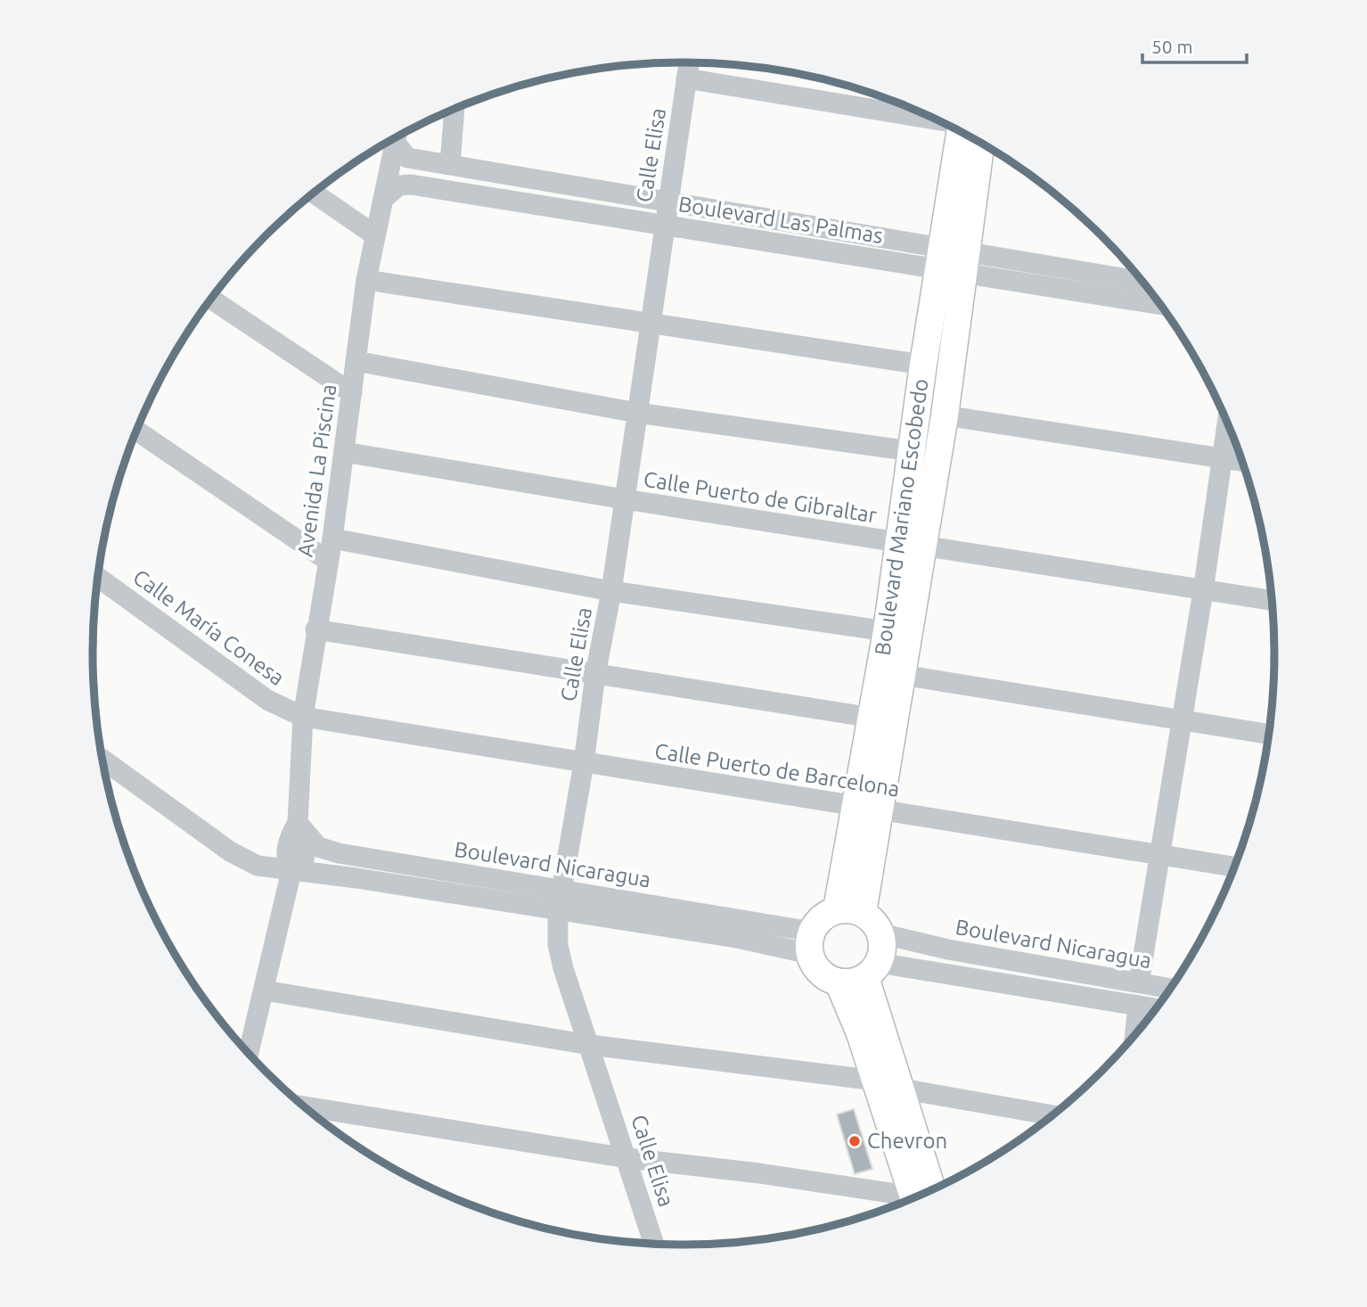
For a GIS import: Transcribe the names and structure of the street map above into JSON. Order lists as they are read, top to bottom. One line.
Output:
{"streets":{"main road":["Boulevard Mariano Escobedo"],"street":["Calle Elisa","Boulevard Las Palmas","Avenida La Piscina","Calle Puerto de Gibraltar","Calle María Conesa","Calle Puerto de Barcelona","Boulevard Nicaragua"]},"crossings":[["Calle Elisa","Boulevard Las Palmas"],["Calle Elisa","Calle Puerto de Gibraltar"],["Calle Elisa","Calle Puerto de Barcelona"],["Calle Elisa","Boulevard Nicaragua"],["Boulevard Las Palmas","Avenida La Piscina"],["Boulevard Las Palmas","Boulevard Mariano Escobedo"],["Avenida La Piscina","Calle Puerto de Gibraltar"],["Avenida La Piscina","Calle María Conesa"],["Avenida La Piscina","Calle Puerto de Barcelona"],["Avenida La Piscina","Boulevard Nicaragua"],["Calle Puerto de Gibraltar","Boulevard Mariano Escobedo"],["Boulevard Mariano Escobedo","Calle Puerto de Barcelona"],["Boulevard Mariano Escobedo","Boulevard Nicaragua"],["Calle María Conesa","Calle Puerto de Barcelona"]],"places":["Chevron"],"scale_bar":"50 m"}
